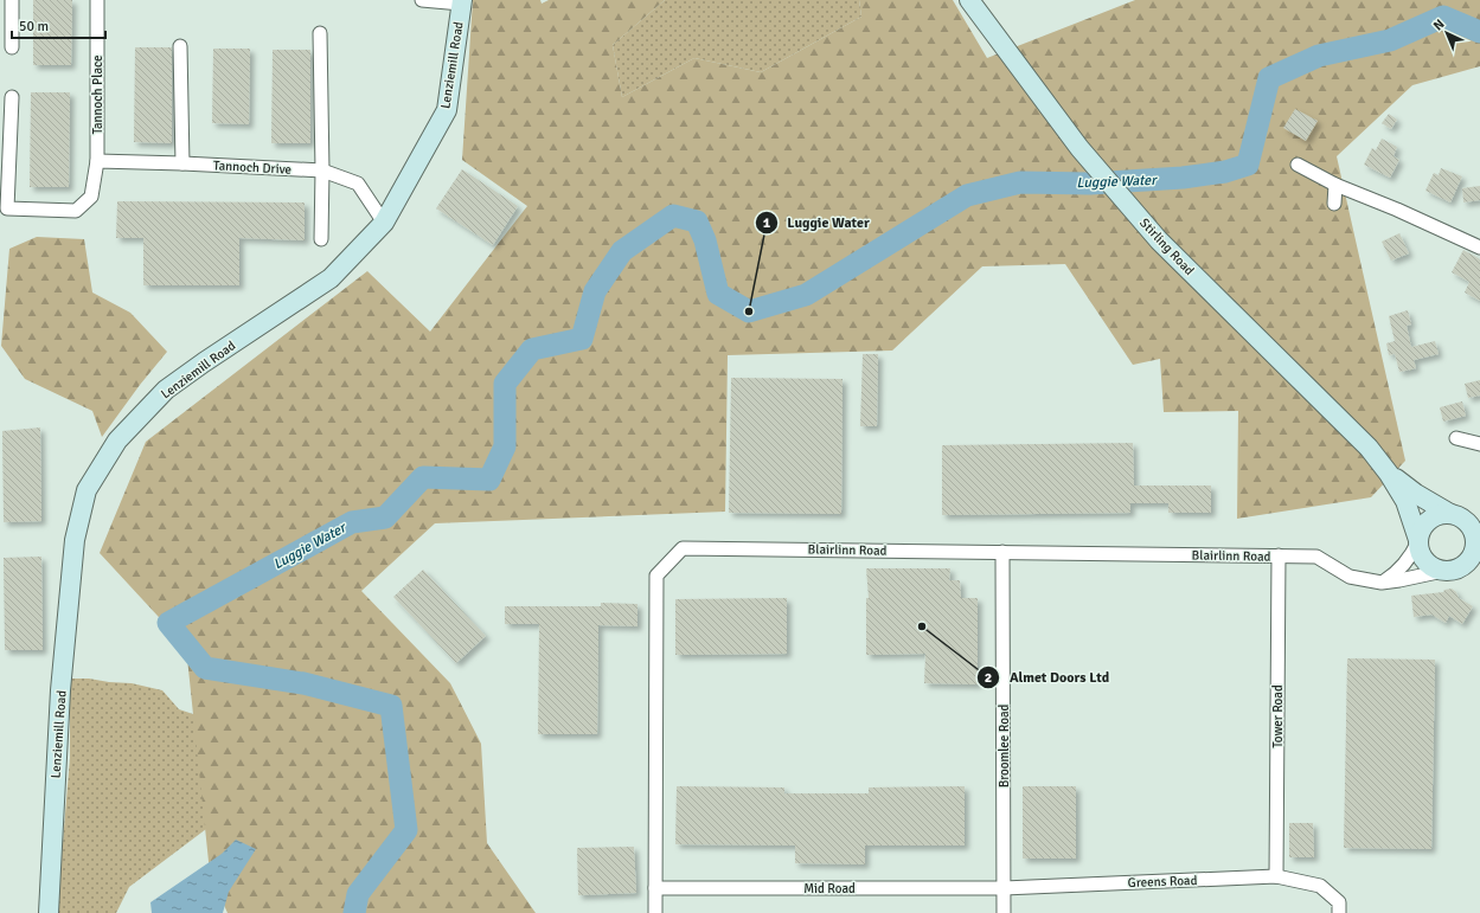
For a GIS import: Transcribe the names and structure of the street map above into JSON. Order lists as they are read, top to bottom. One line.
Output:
{"streets":{"main road":["Lenziemill Road","Stirling Road"],"street":["Tannoch Place","Tannoch Drive","Blairlinn Road","Tower Road","Broomlee Road","Greens Road","Mid Road"]},"crossings":[["Lenziemill Road","Tannoch Drive"],["Tannoch Place","Tannoch Drive"],["Stirling Road","Blairlinn Road"],["Blairlinn Road","Tower Road"],["Blairlinn Road","Broomlee Road"],["Blairlinn Road","Mid Road"],["Tower Road","Greens Road"],["Broomlee Road","Greens Road"],["Broomlee Road","Mid Road"],["Greens Road","Mid Road"]],"water":["Luggie Water"],"places":["Luggie Water","Almet Doors Ltd"],"scale_bar":"50 m","north":"top left"}
